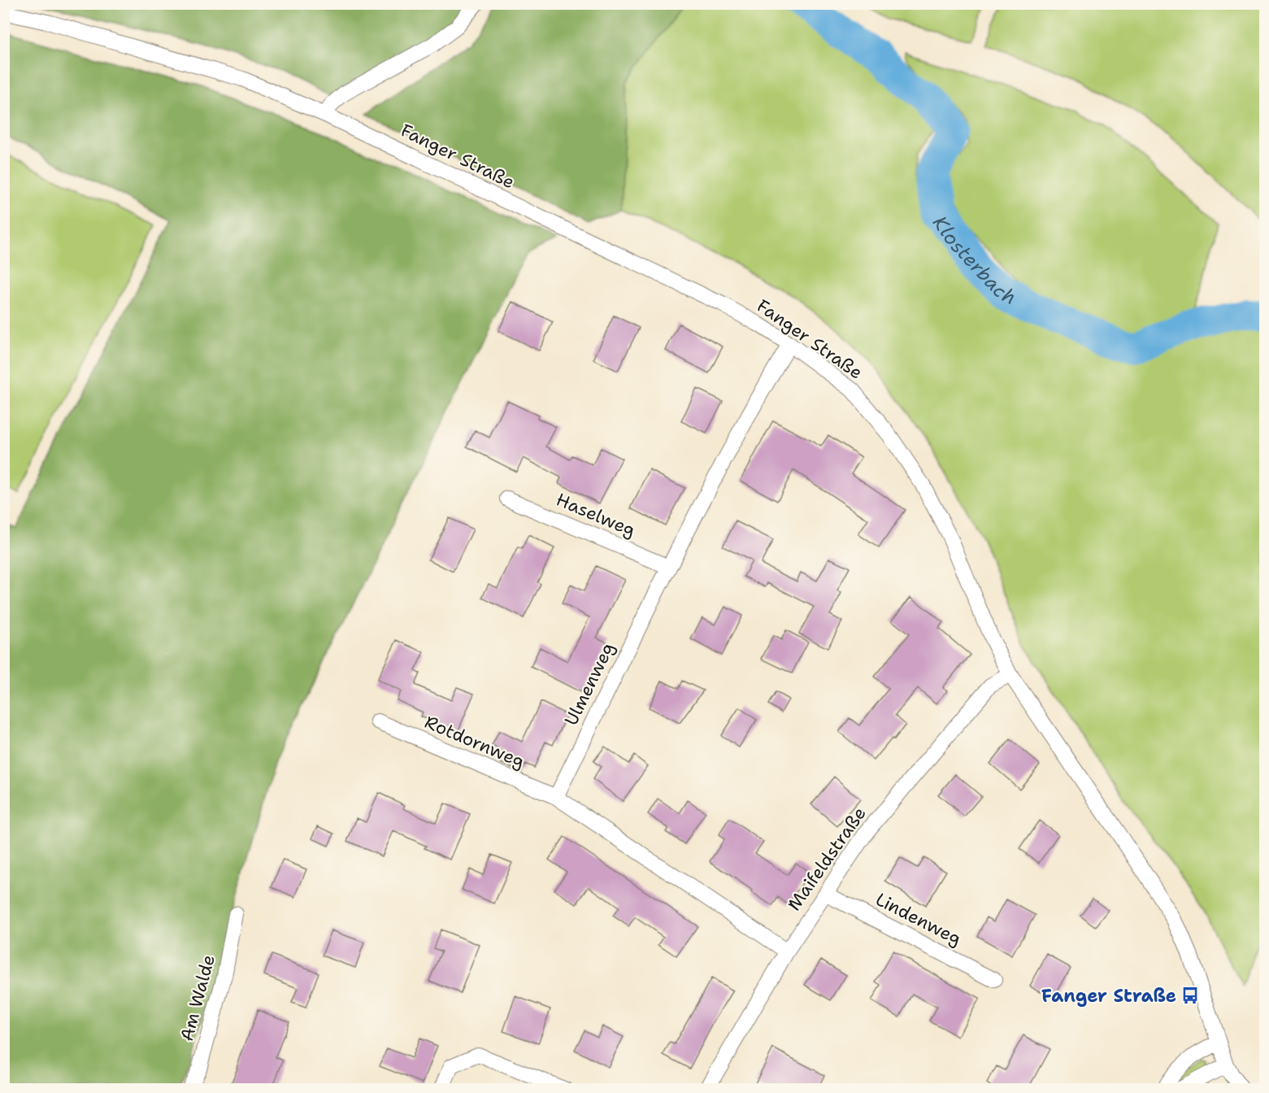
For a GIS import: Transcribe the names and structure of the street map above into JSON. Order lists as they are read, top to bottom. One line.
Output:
{"streets":{"street":["Fanger Straße","Haselweg","Ulmenweg","Rotdornweg","Maifeldstraße","Lindenweg","Am Walde"]},"crossings":[["Fanger Straße","Ulmenweg"],["Fanger Straße","Maifeldstraße"],["Haselweg","Ulmenweg"],["Ulmenweg","Rotdornweg"],["Maifeldstraße","Lindenweg"]],"water":["Klosterbach"],"places":{"bus stop":["Fanger Straße"]}}
